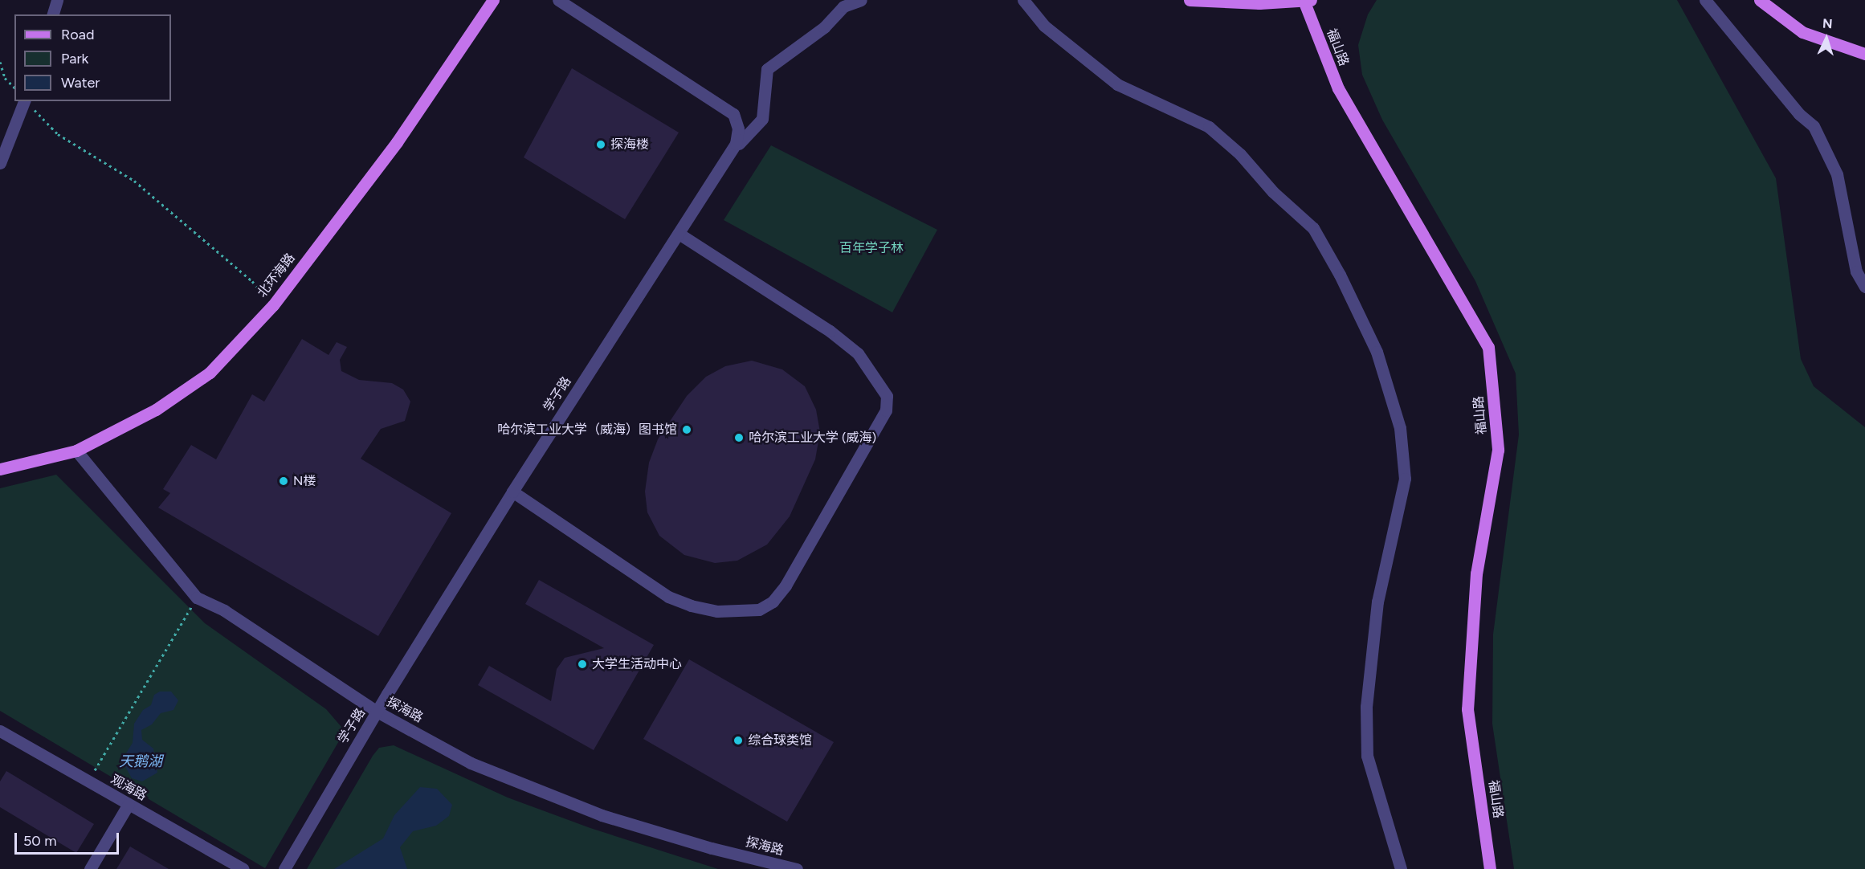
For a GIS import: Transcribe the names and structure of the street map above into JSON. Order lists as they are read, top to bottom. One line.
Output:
{"streets":{"main road":["福山路","北环海路"],"street":["学子路","探海路","观海路"]},"crossings":[["北环海路","探海路"],["学子路","探海路"]],"water":["天鹅湖"],"parks":["百年学子林"],"places":["探海楼","哈尔滨工业大学（威海）图书馆","哈尔滨工业大学 (威海)","N楼","大学生活动中心","综合球类馆"],"legend":["Road","Park","Water"],"scale_bar":"50 m","north":"top"}
